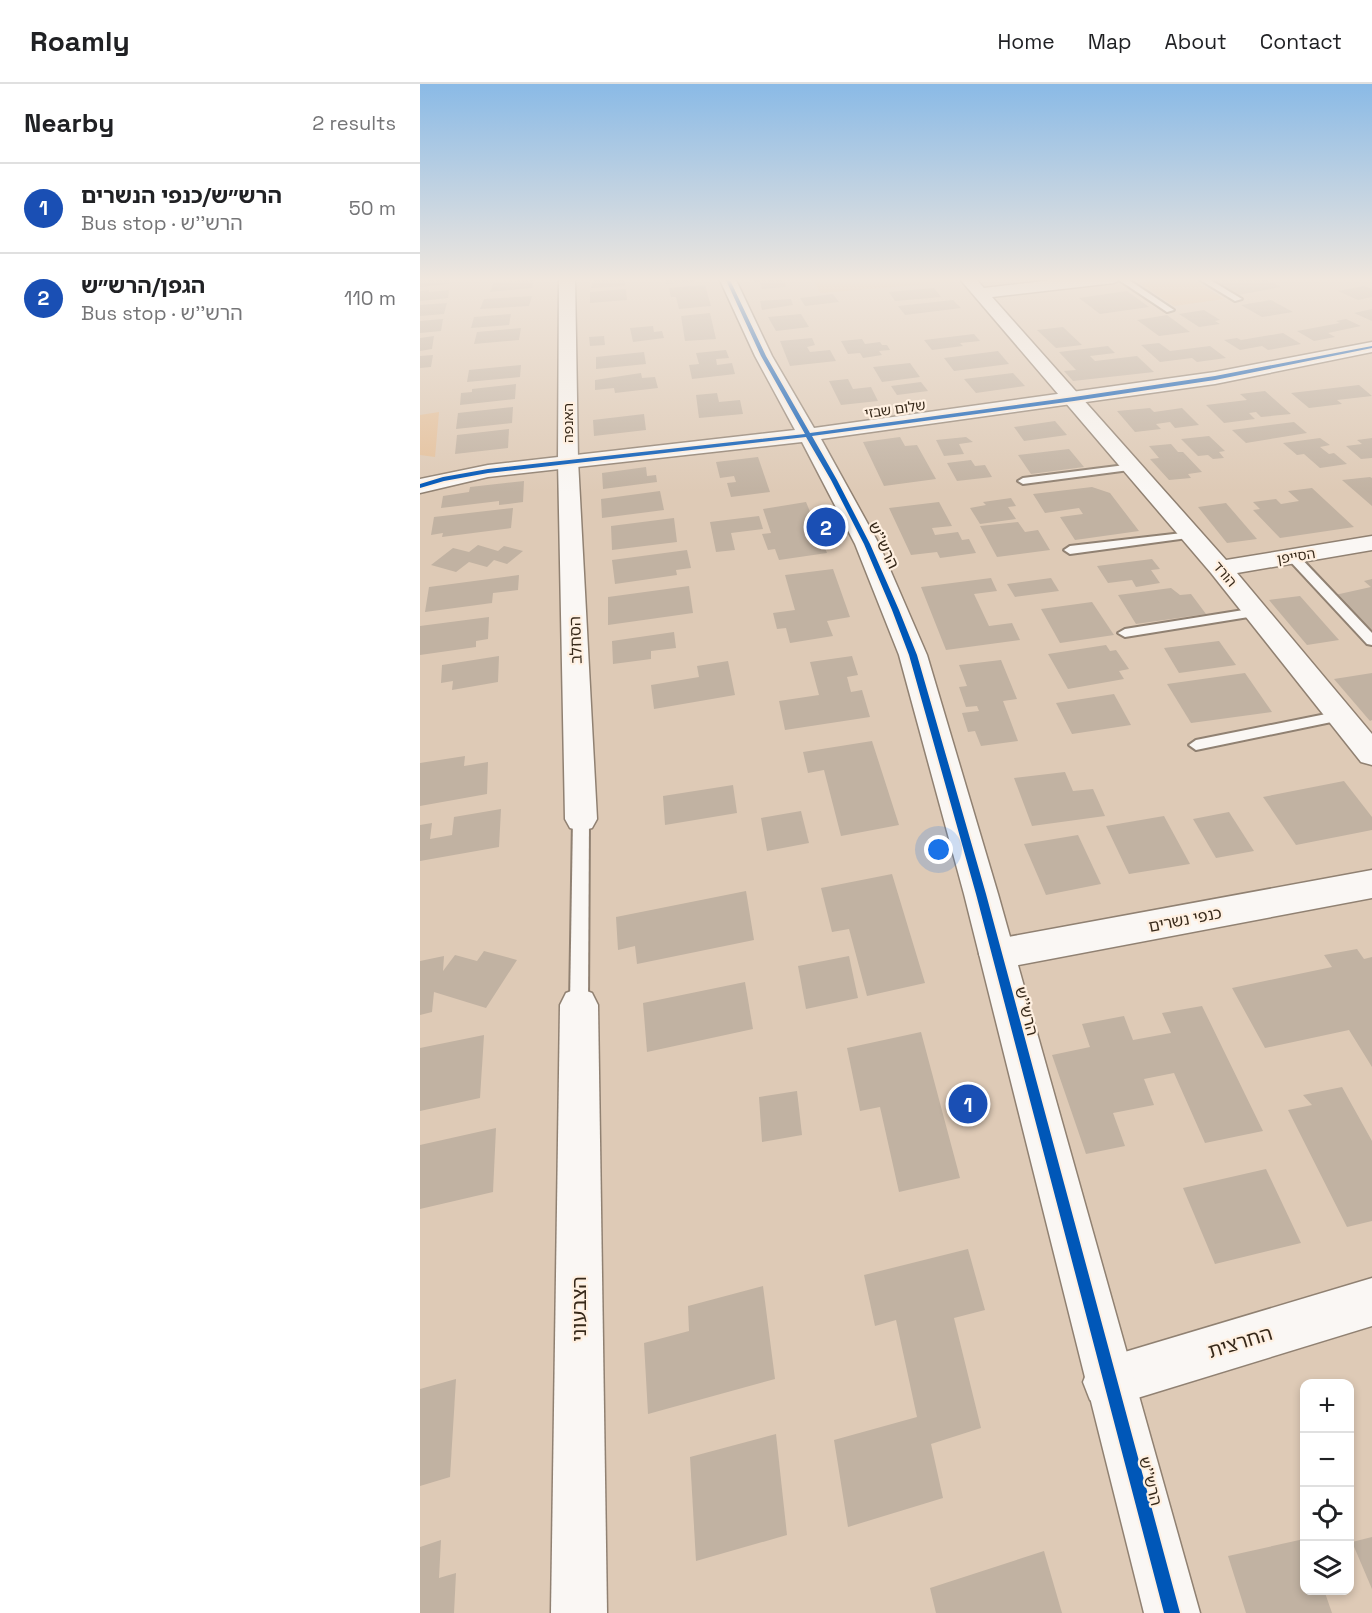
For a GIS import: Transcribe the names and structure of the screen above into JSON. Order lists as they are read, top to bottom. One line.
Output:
{"streets":{"street":["שלום שבזי","האנפה","הרש''ש","הסייפן","הורד","הסחלב","כנפי נשרים","הצבעוני","החרצית"]},"crossings":[["שלום שבזי","האנפה"],["שלום שבזי","הרש''ש"],["שלום שבזי","הורד"],["שלום שבזי","הסחלב"],["האנפה","הסחלב"],["הרש''ש","כנפי נשרים"],["הרש''ש","החרצית"],["הסייפן","הורד"]],"page":{"header":"Roamly","nav":["Home","Map","About","Contact"],"heading":["Nearby","2 results"],"list":[{"mark":"1","name":"הרש״ש/כנפי הנשרים","note":"Bus stop · הרש''ש","value":"50 m"},{"mark":"2","name":"הגפן/הרש״ש","note":"Bus stop · הרש''ש","value":"110 m"}],"pins":["2","1"],"map_buttons":["+","−"]}}
